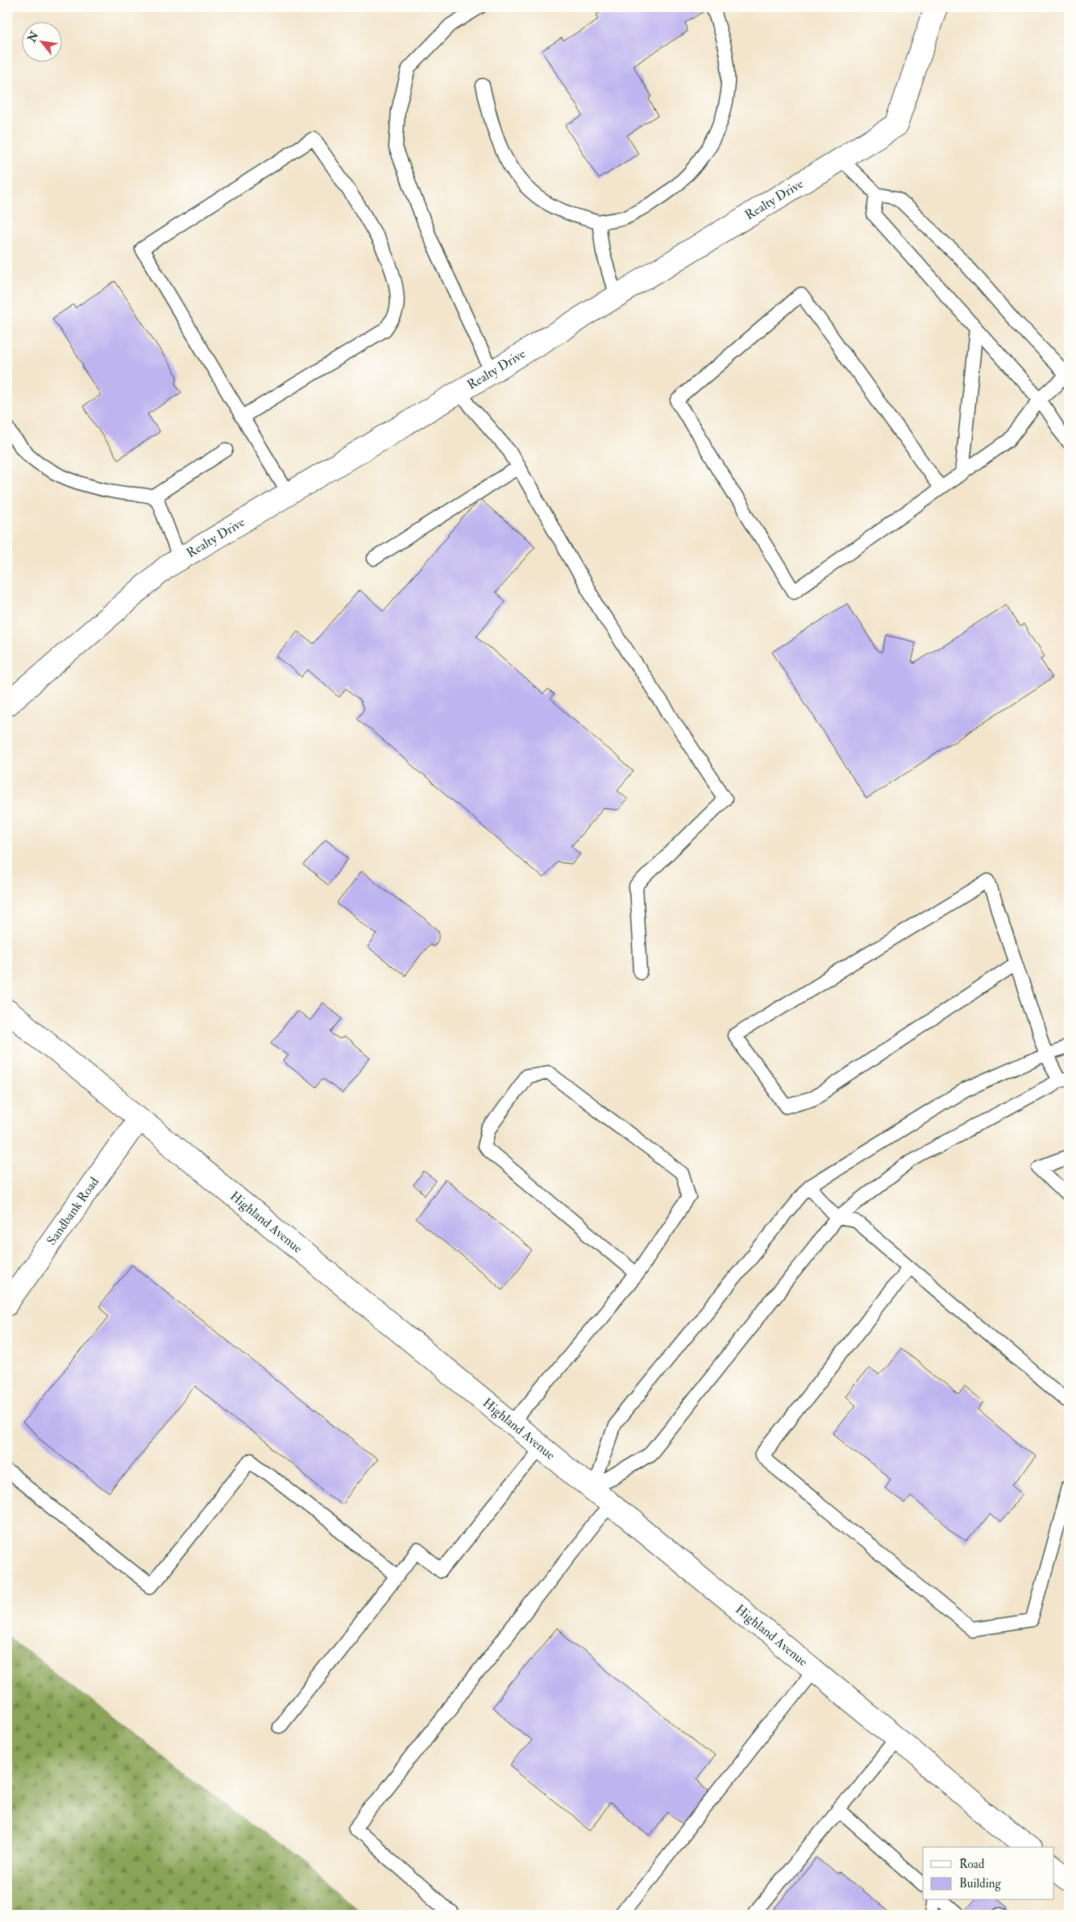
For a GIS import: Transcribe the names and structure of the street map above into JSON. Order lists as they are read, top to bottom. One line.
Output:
{"streets":{"main road":["Realty Drive","Sandbank Road","Highland Avenue"]},"crossings":[["Sandbank Road","Highland Avenue"]],"legend":["Road","Building"],"north":"top left"}
